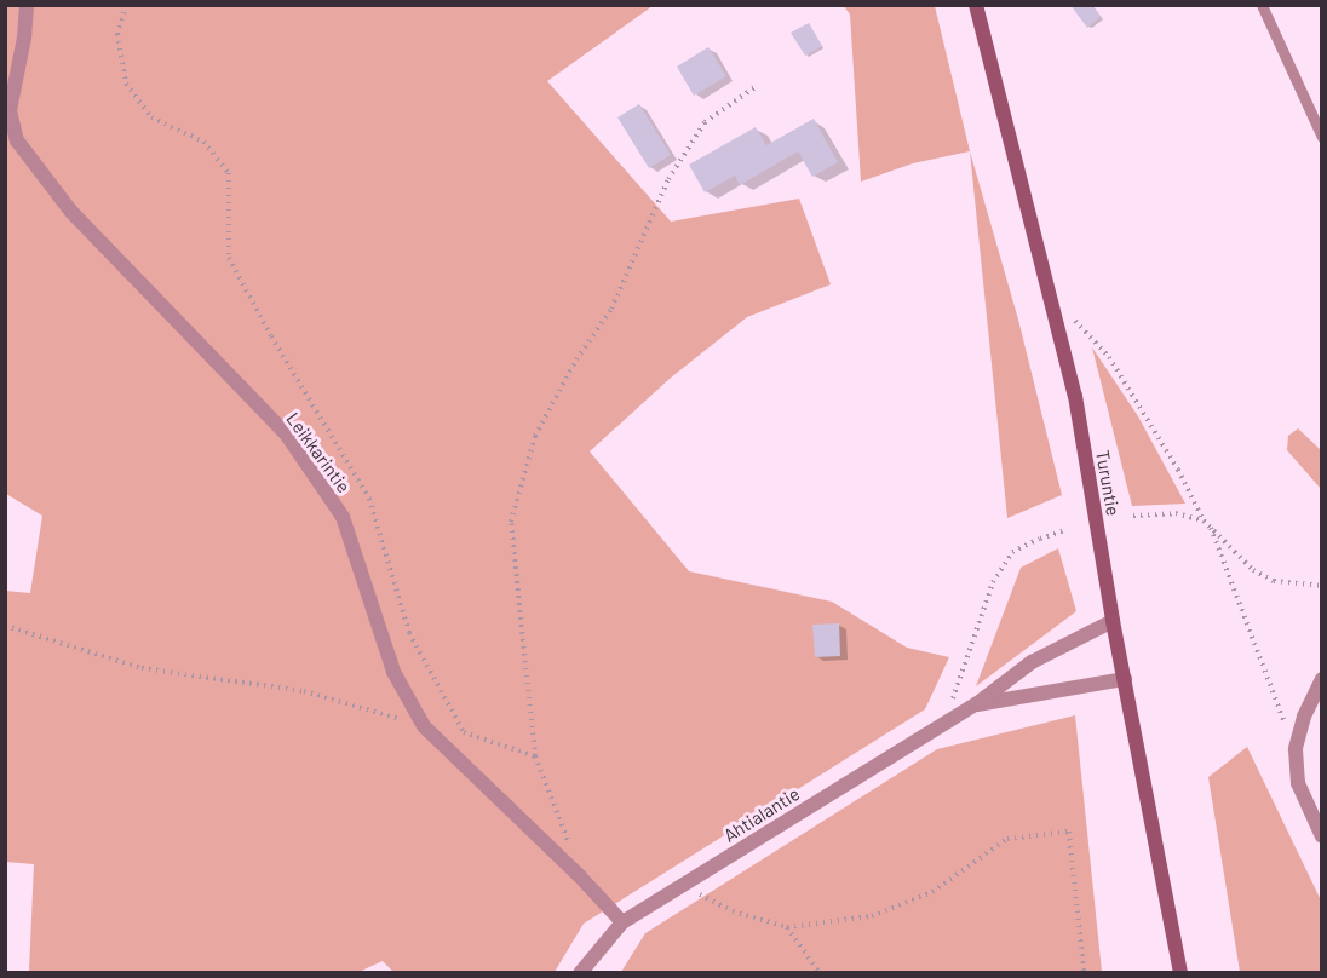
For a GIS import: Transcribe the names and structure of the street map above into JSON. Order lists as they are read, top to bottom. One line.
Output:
{"streets":{"main road":["Turuntie"],"street":["Leikkarintie","Ahtialantie"]},"crossings":[["Leikkarintie","Ahtialantie"],["Turuntie","Ahtialantie"]]}
